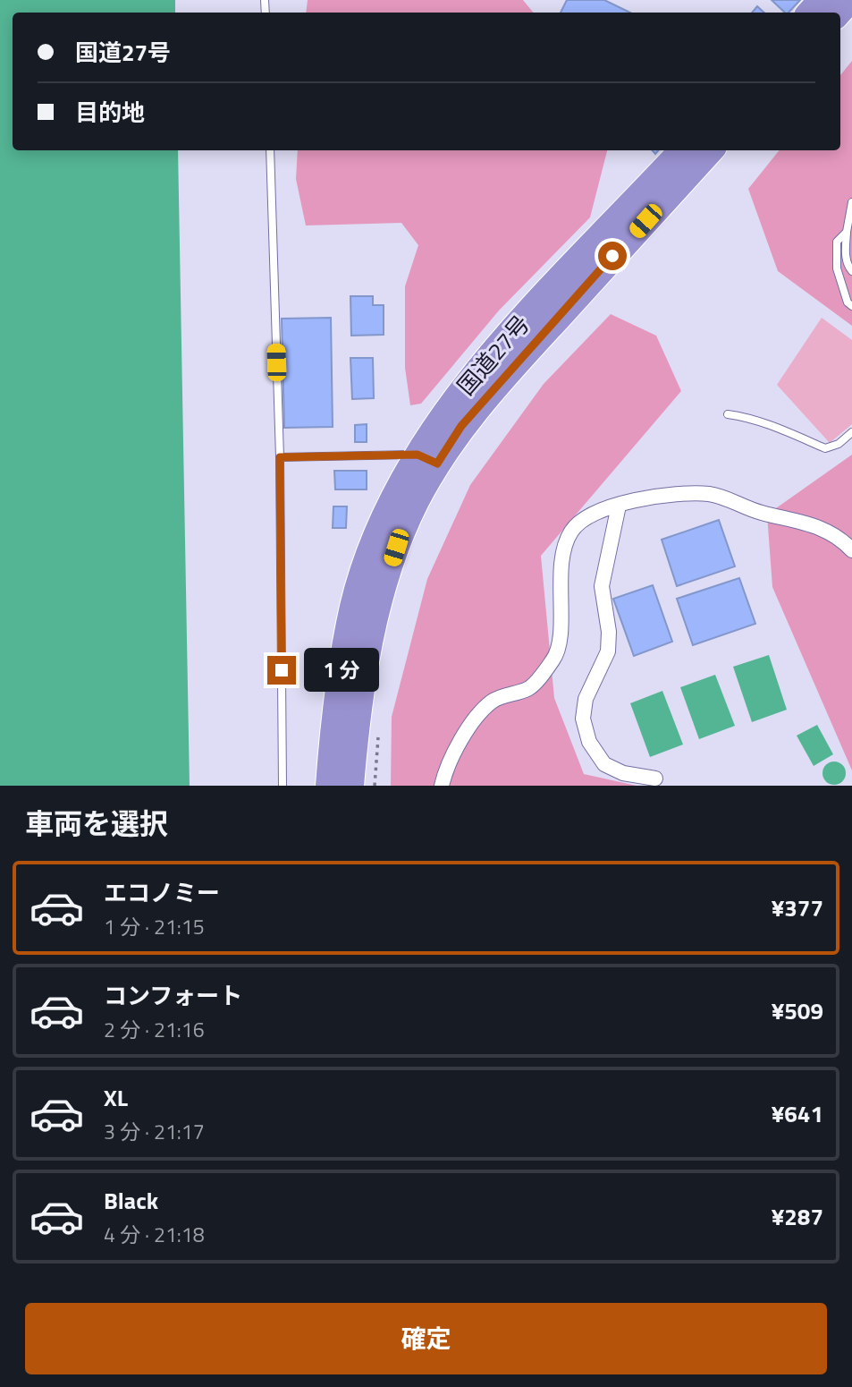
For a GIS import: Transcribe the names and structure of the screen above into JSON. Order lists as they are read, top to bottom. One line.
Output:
{"streets":{"highway":["国道27号"]},"page":{"banner":["国道27号","目的地"],"bubble":"1 分","heading":"車両を選択","list":[{"name":"エコノミー","note":"1 分 · 21:15","value":"¥377"},{"name":"コンフォート","note":"2 分 · 21:16","value":"¥509"},{"name":"XL","note":"3 分 · 21:17","value":"¥641"},{"name":"Black","note":"4 分 · 21:18","value":"¥287"}],"buttons":"確定"}}
